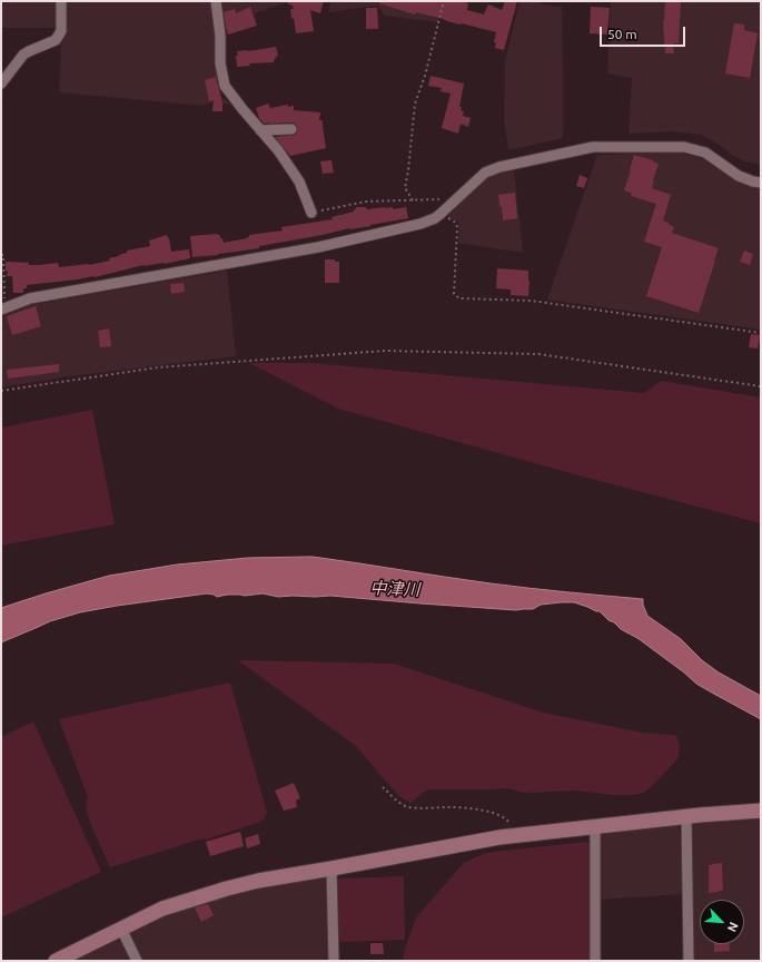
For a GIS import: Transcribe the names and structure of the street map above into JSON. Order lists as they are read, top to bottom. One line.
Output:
{"water":["中津川"],"scale_bar":"50 m","north":"bottom right"}
